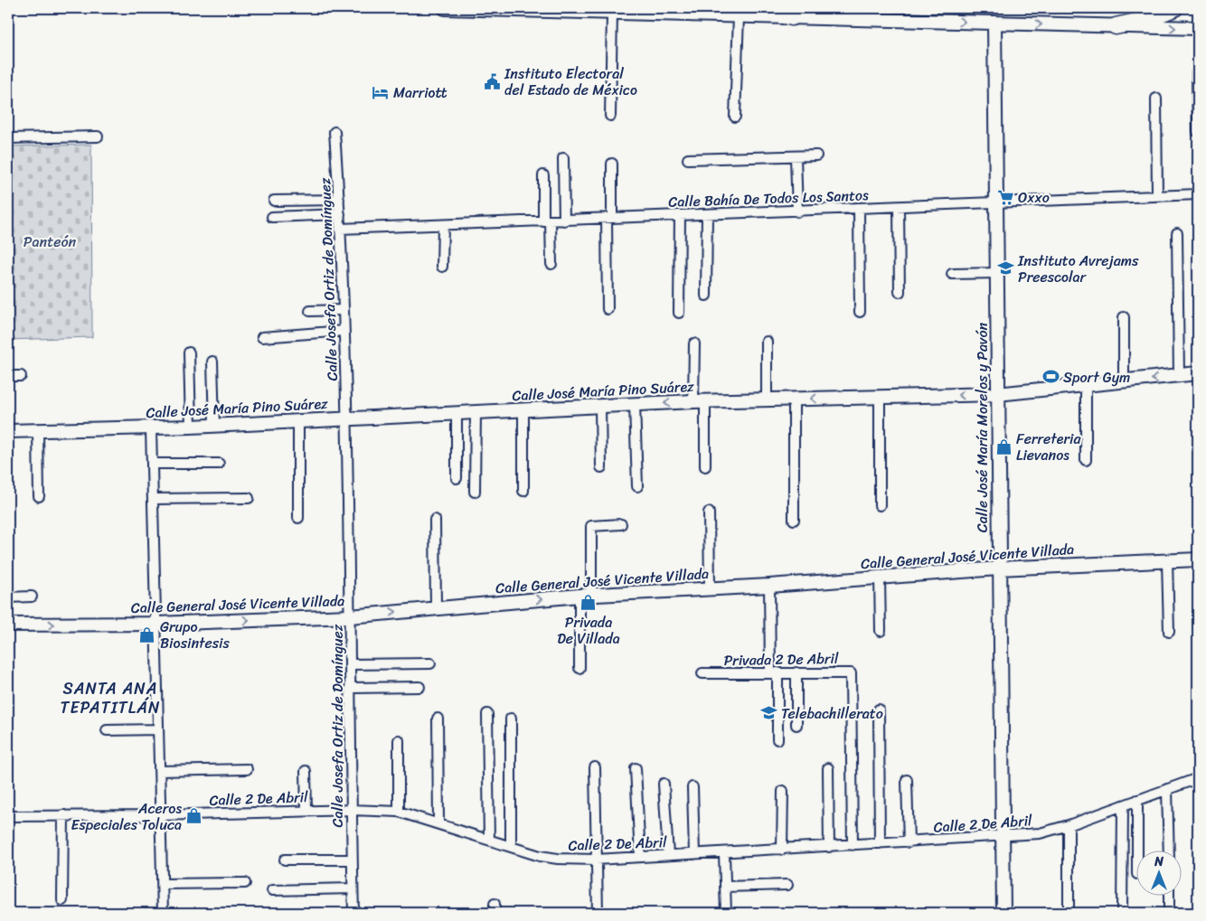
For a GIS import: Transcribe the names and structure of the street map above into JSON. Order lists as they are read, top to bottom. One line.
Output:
{"streets":{"main road":["Calle José María Pino Suárez","Calle José María Morelos y Pavón","Calle General José Vicente Villada"],"street":["Calle Bahía De Todos Los Santos","Calle Josefa Ortiz de Domínguez","Privada 2 De Abril","Calle 2 De Abril"]},"crossings":[["Calle Bahía De Todos Los Santos","Calle Josefa Ortiz de Domínguez"],["Calle Bahía De Todos Los Santos","Calle José María Morelos y Pavón"],["Calle Josefa Ortiz de Domínguez","Calle José María Pino Suárez"],["Calle Josefa Ortiz de Domínguez","Calle General José Vicente Villada"],["Calle Josefa Ortiz de Domínguez","Calle 2 De Abril"],["Calle José María Pino Suárez","Calle José María Morelos y Pavón"],["Calle José María Morelos y Pavón","Calle General José Vicente Villada"],["Calle José María Morelos y Pavón","Calle 2 De Abril"],["Privada 2 De Abril","Calle 2 De Abril"]],"one_way":["Calle General José Vicente Villada"],"districts":["SANTA ANA TEPATITLÁN"],"parks":["Panteón"],"places":{"public building":["Instituto Electoral del Estado de México"],"hotel":["Marriott"],"supermarket":["Oxxo"],"school or university":["Instituto Avrejams Preescolar","Telebachillerato"],"sports":["Sport Gym"],"shop":["Ferreteria Lievanos","Privada De Villada","Grupo Biosintesis","Aceros Especiales Toluca"]},"north":"top"}
